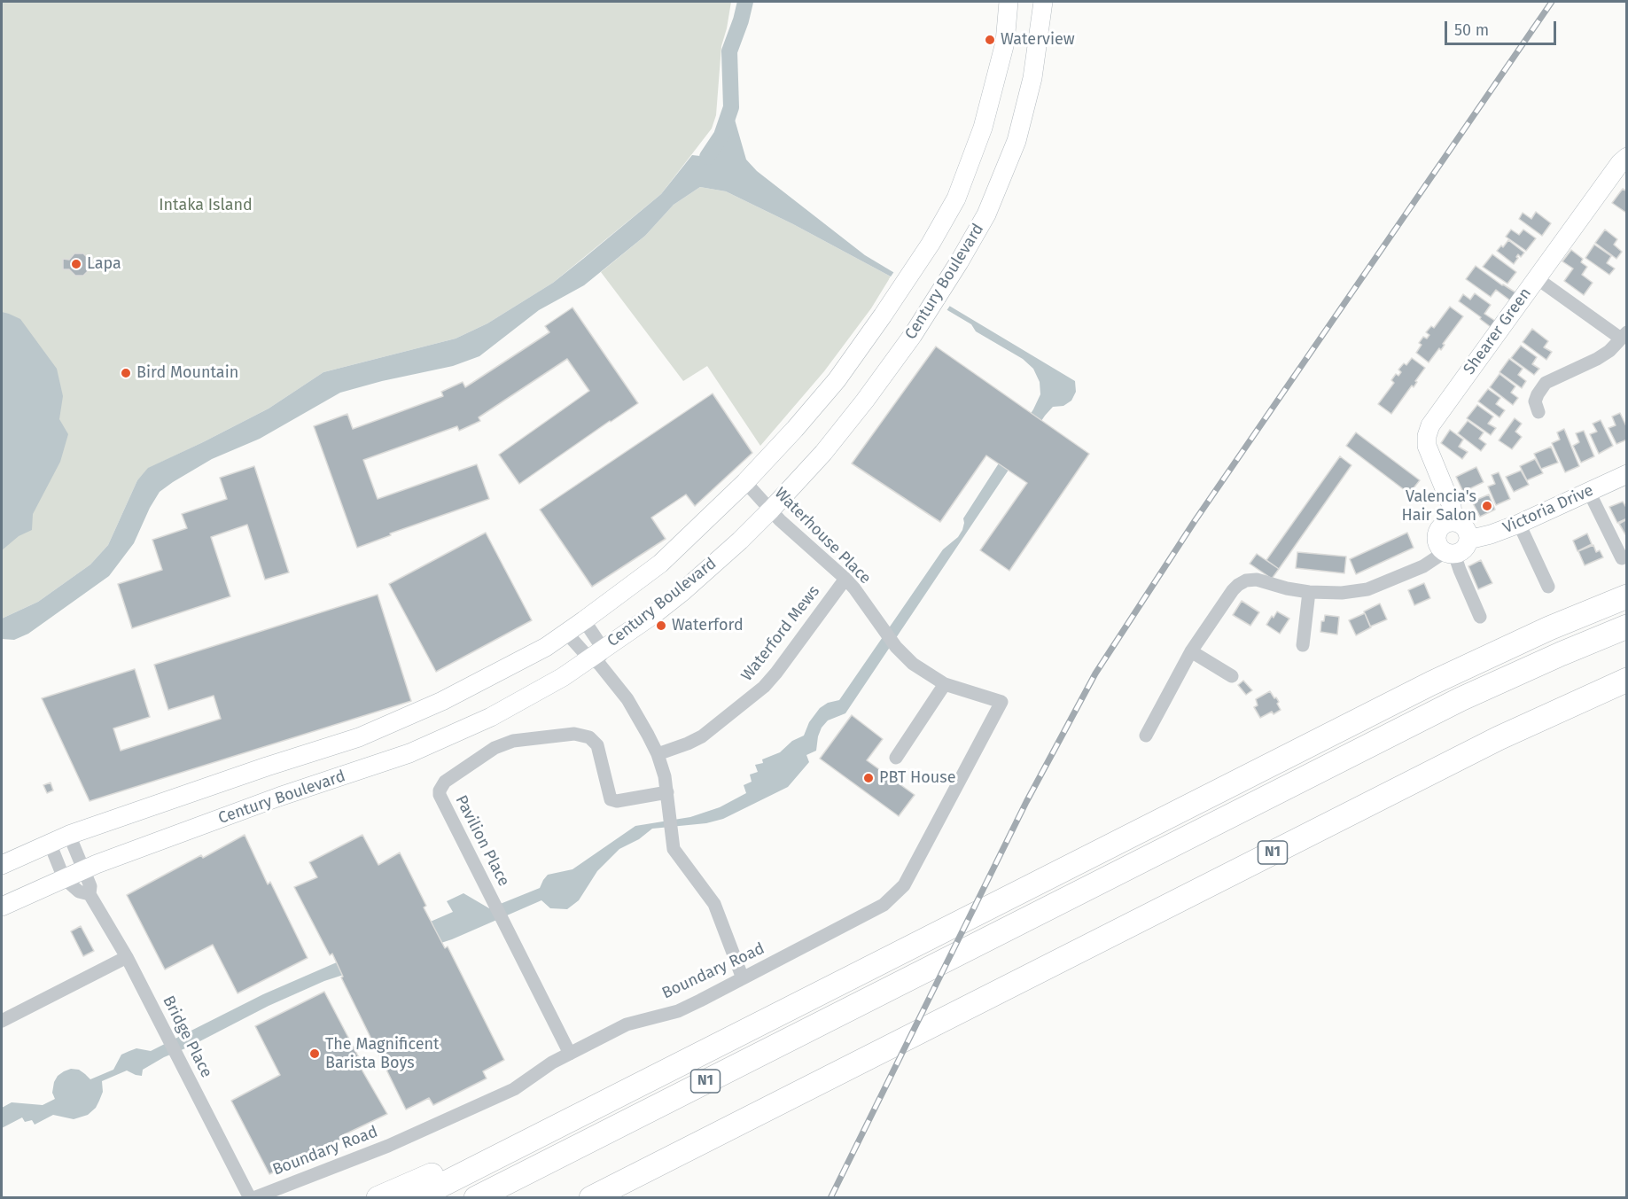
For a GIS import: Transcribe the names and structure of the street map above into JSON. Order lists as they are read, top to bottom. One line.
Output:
{"streets":{"highway":["N1"],"main road":["Century Boulevard","Shearer Green","Victoria Drive"],"street":["Waterhouse Place","Waterford Mews","Pavilion Place","Boundary Road","Bridge Place"]},"crossings":[["Century Boulevard","Waterhouse Place"],["Century Boulevard","Bridge Place"],["Shearer Green","Victoria Drive"],["Waterhouse Place","Waterford Mews"],["Waterhouse Place","Boundary Road"],["Pavilion Place","Boundary Road"],["Boundary Road","Bridge Place"]],"parks":["Intaka Island"],"places":["Waterview","Lapa","Bird Mountain","Valencia's Hair Salon","Waterford","PBT House","The Magnificent Barista Boys"],"scale_bar":"50 m"}
